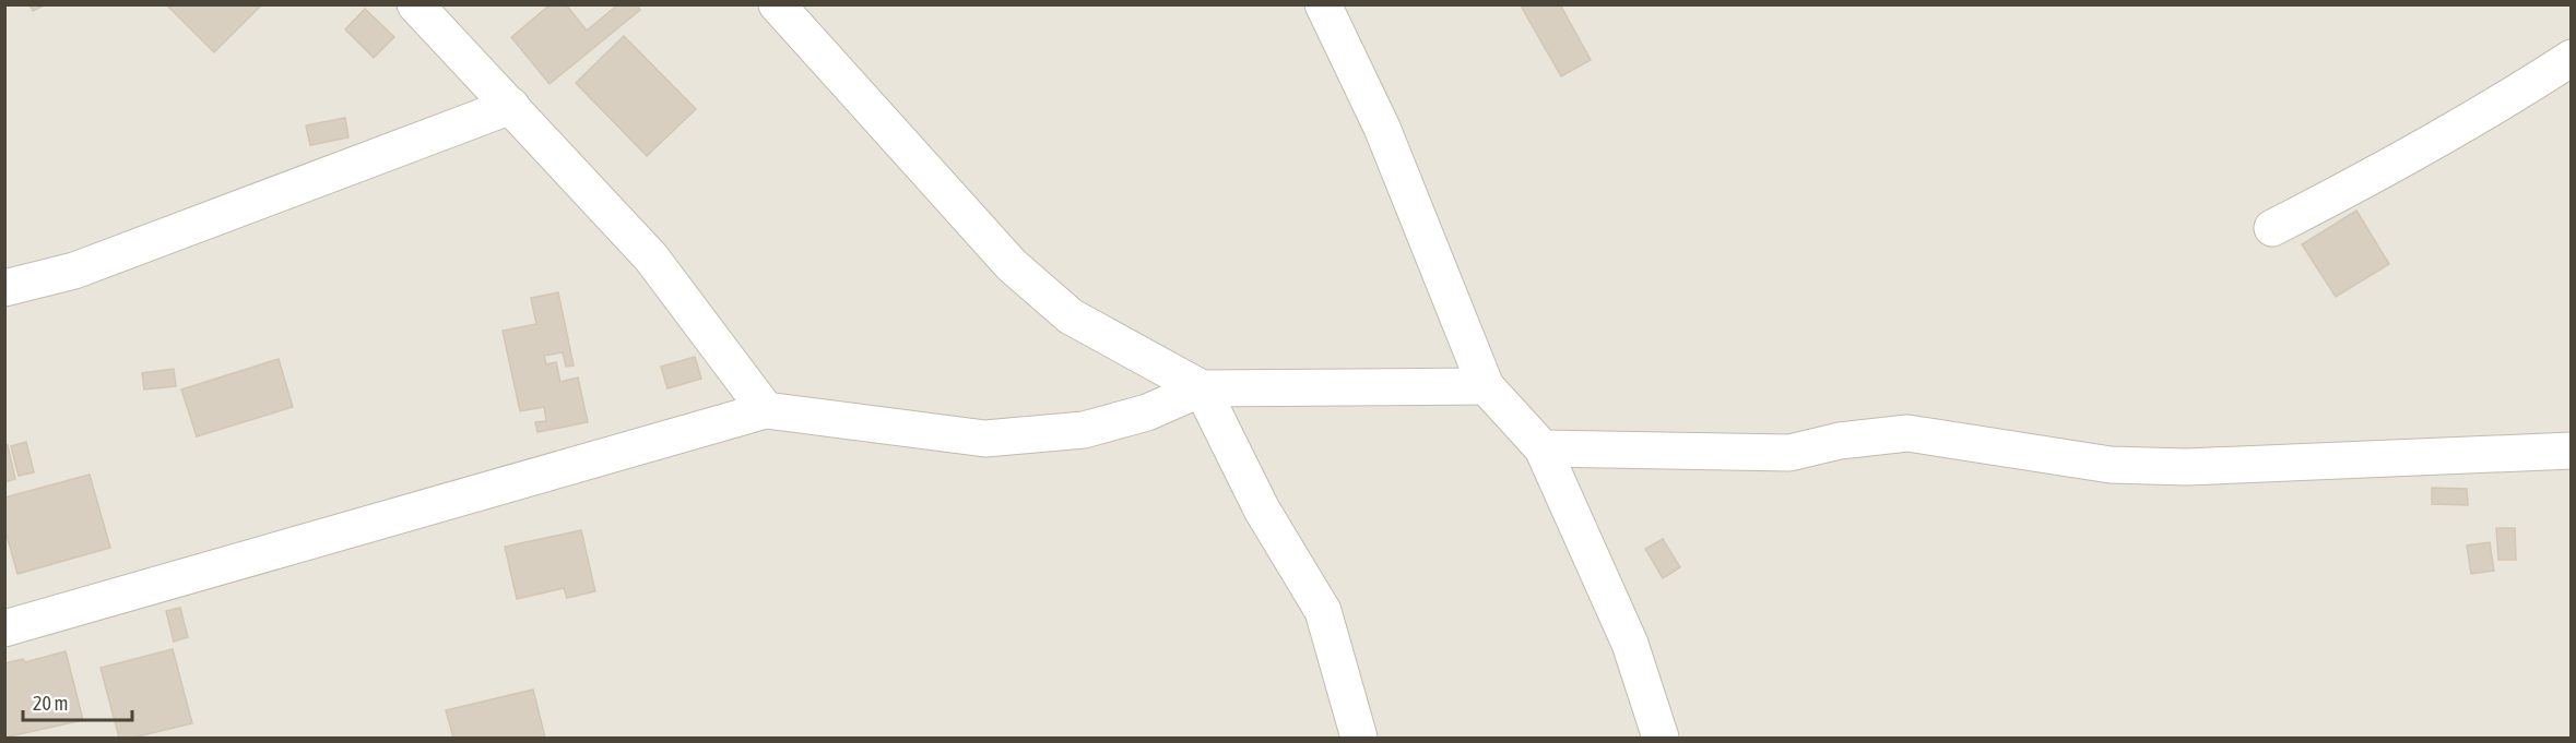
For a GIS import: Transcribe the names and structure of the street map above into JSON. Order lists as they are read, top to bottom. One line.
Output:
{"scale_bar":"20 m"}
